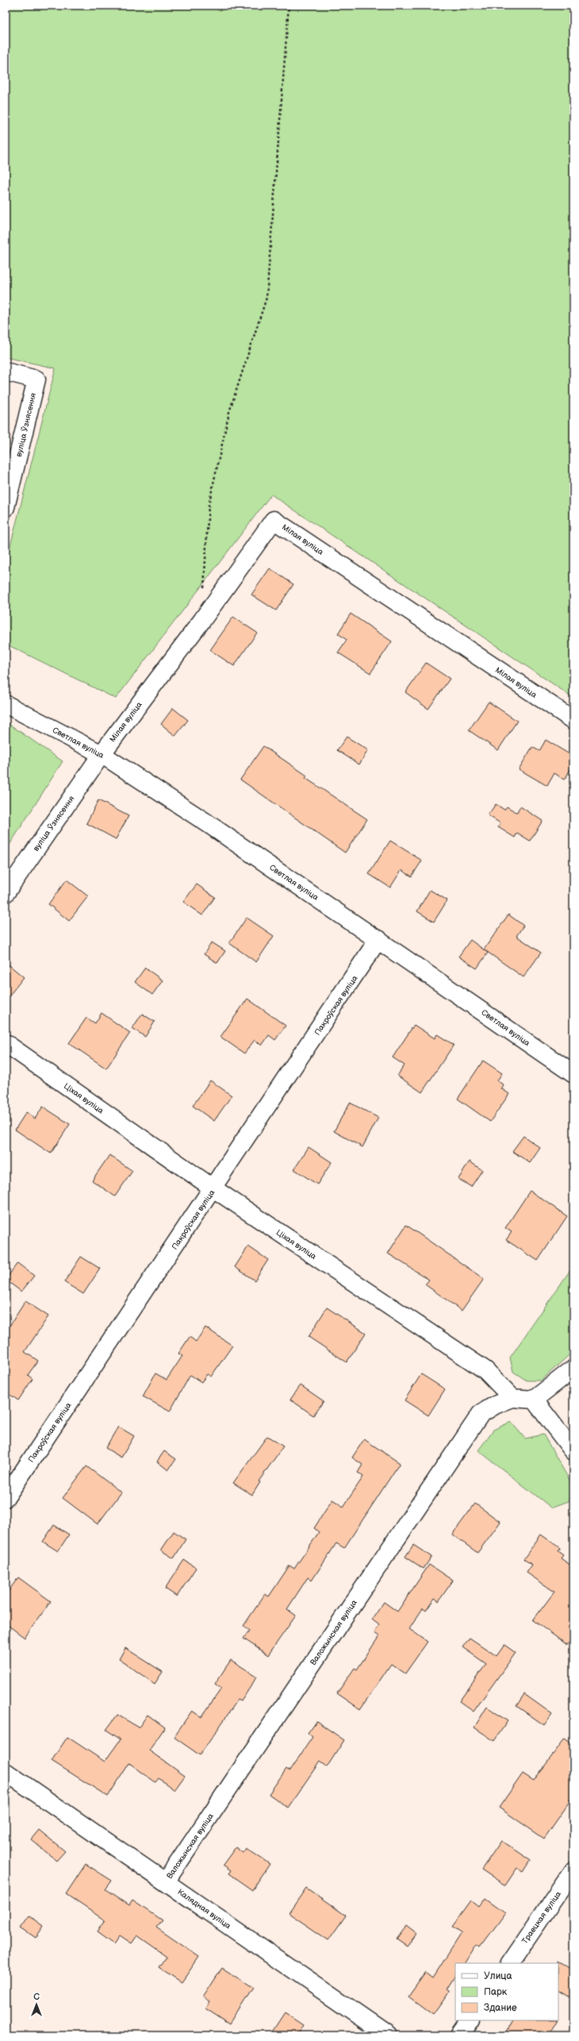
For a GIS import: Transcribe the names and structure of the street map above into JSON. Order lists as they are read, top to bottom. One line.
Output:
{"streets":{"street":["вуліца Ўзнясення","Мілая вуліца","Светлая вуліца","Пакроўская вуліца","Ціхая вуліца","Валожынская вуліца","Калядная вуліца","Траецкая вуліца"]},"crossings":[["вуліца Ўзнясення","Мілая вуліца"],["вуліца Ўзнясення","Светлая вуліца"],["Мілая вуліца","Светлая вуліца"],["Светлая вуліца","Пакроўская вуліца"],["Пакроўская вуліца","Ціхая вуліца"],["Ціхая вуліца","Валожынская вуліца"],["Валожынская вуліца","Калядная вуліца"]],"legend":["Улица","Парк","Здание"],"north":"top"}
